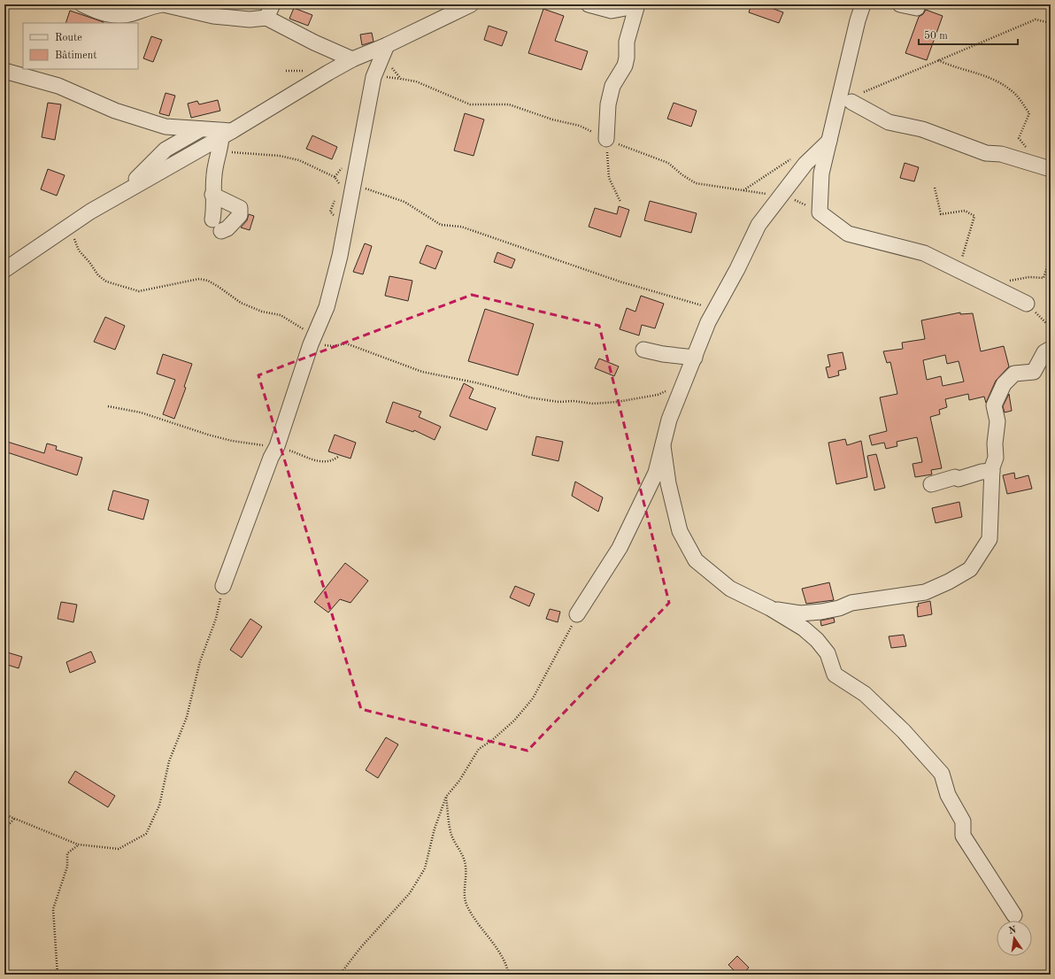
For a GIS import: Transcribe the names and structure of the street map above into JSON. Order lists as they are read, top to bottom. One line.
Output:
{"legend":["Route","Bâtiment"],"scale_bar":"50 m","north":"top"}
